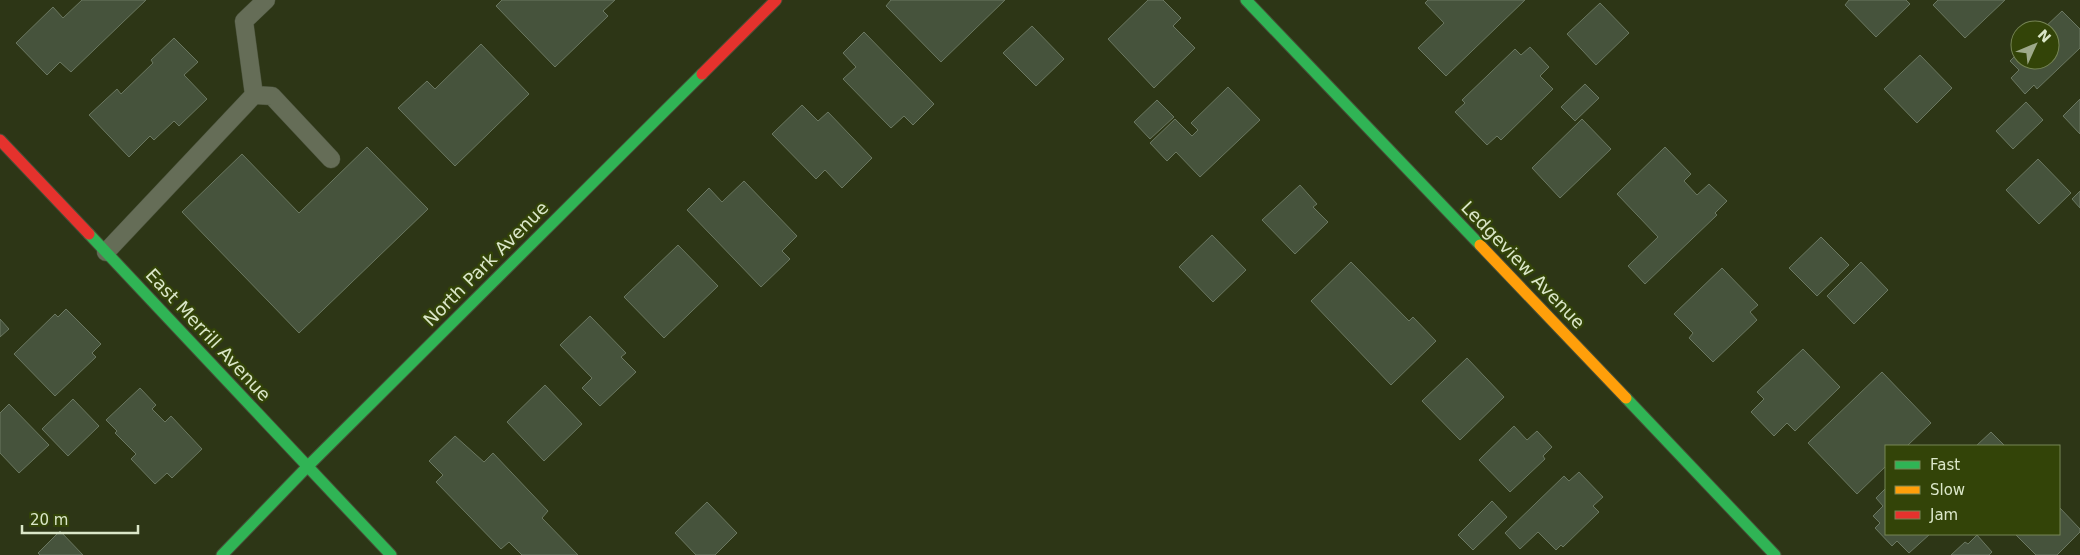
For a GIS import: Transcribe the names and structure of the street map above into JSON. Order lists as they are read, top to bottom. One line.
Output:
{"streets":{"street":["North Park Avenue","Ledgeview Avenue","East Merrill Avenue"]},"crossings":[["North Park Avenue","East Merrill Avenue"]],"legend":["Fast","Slow","Jam"],"scale_bar":"20 m","north":"top right"}
